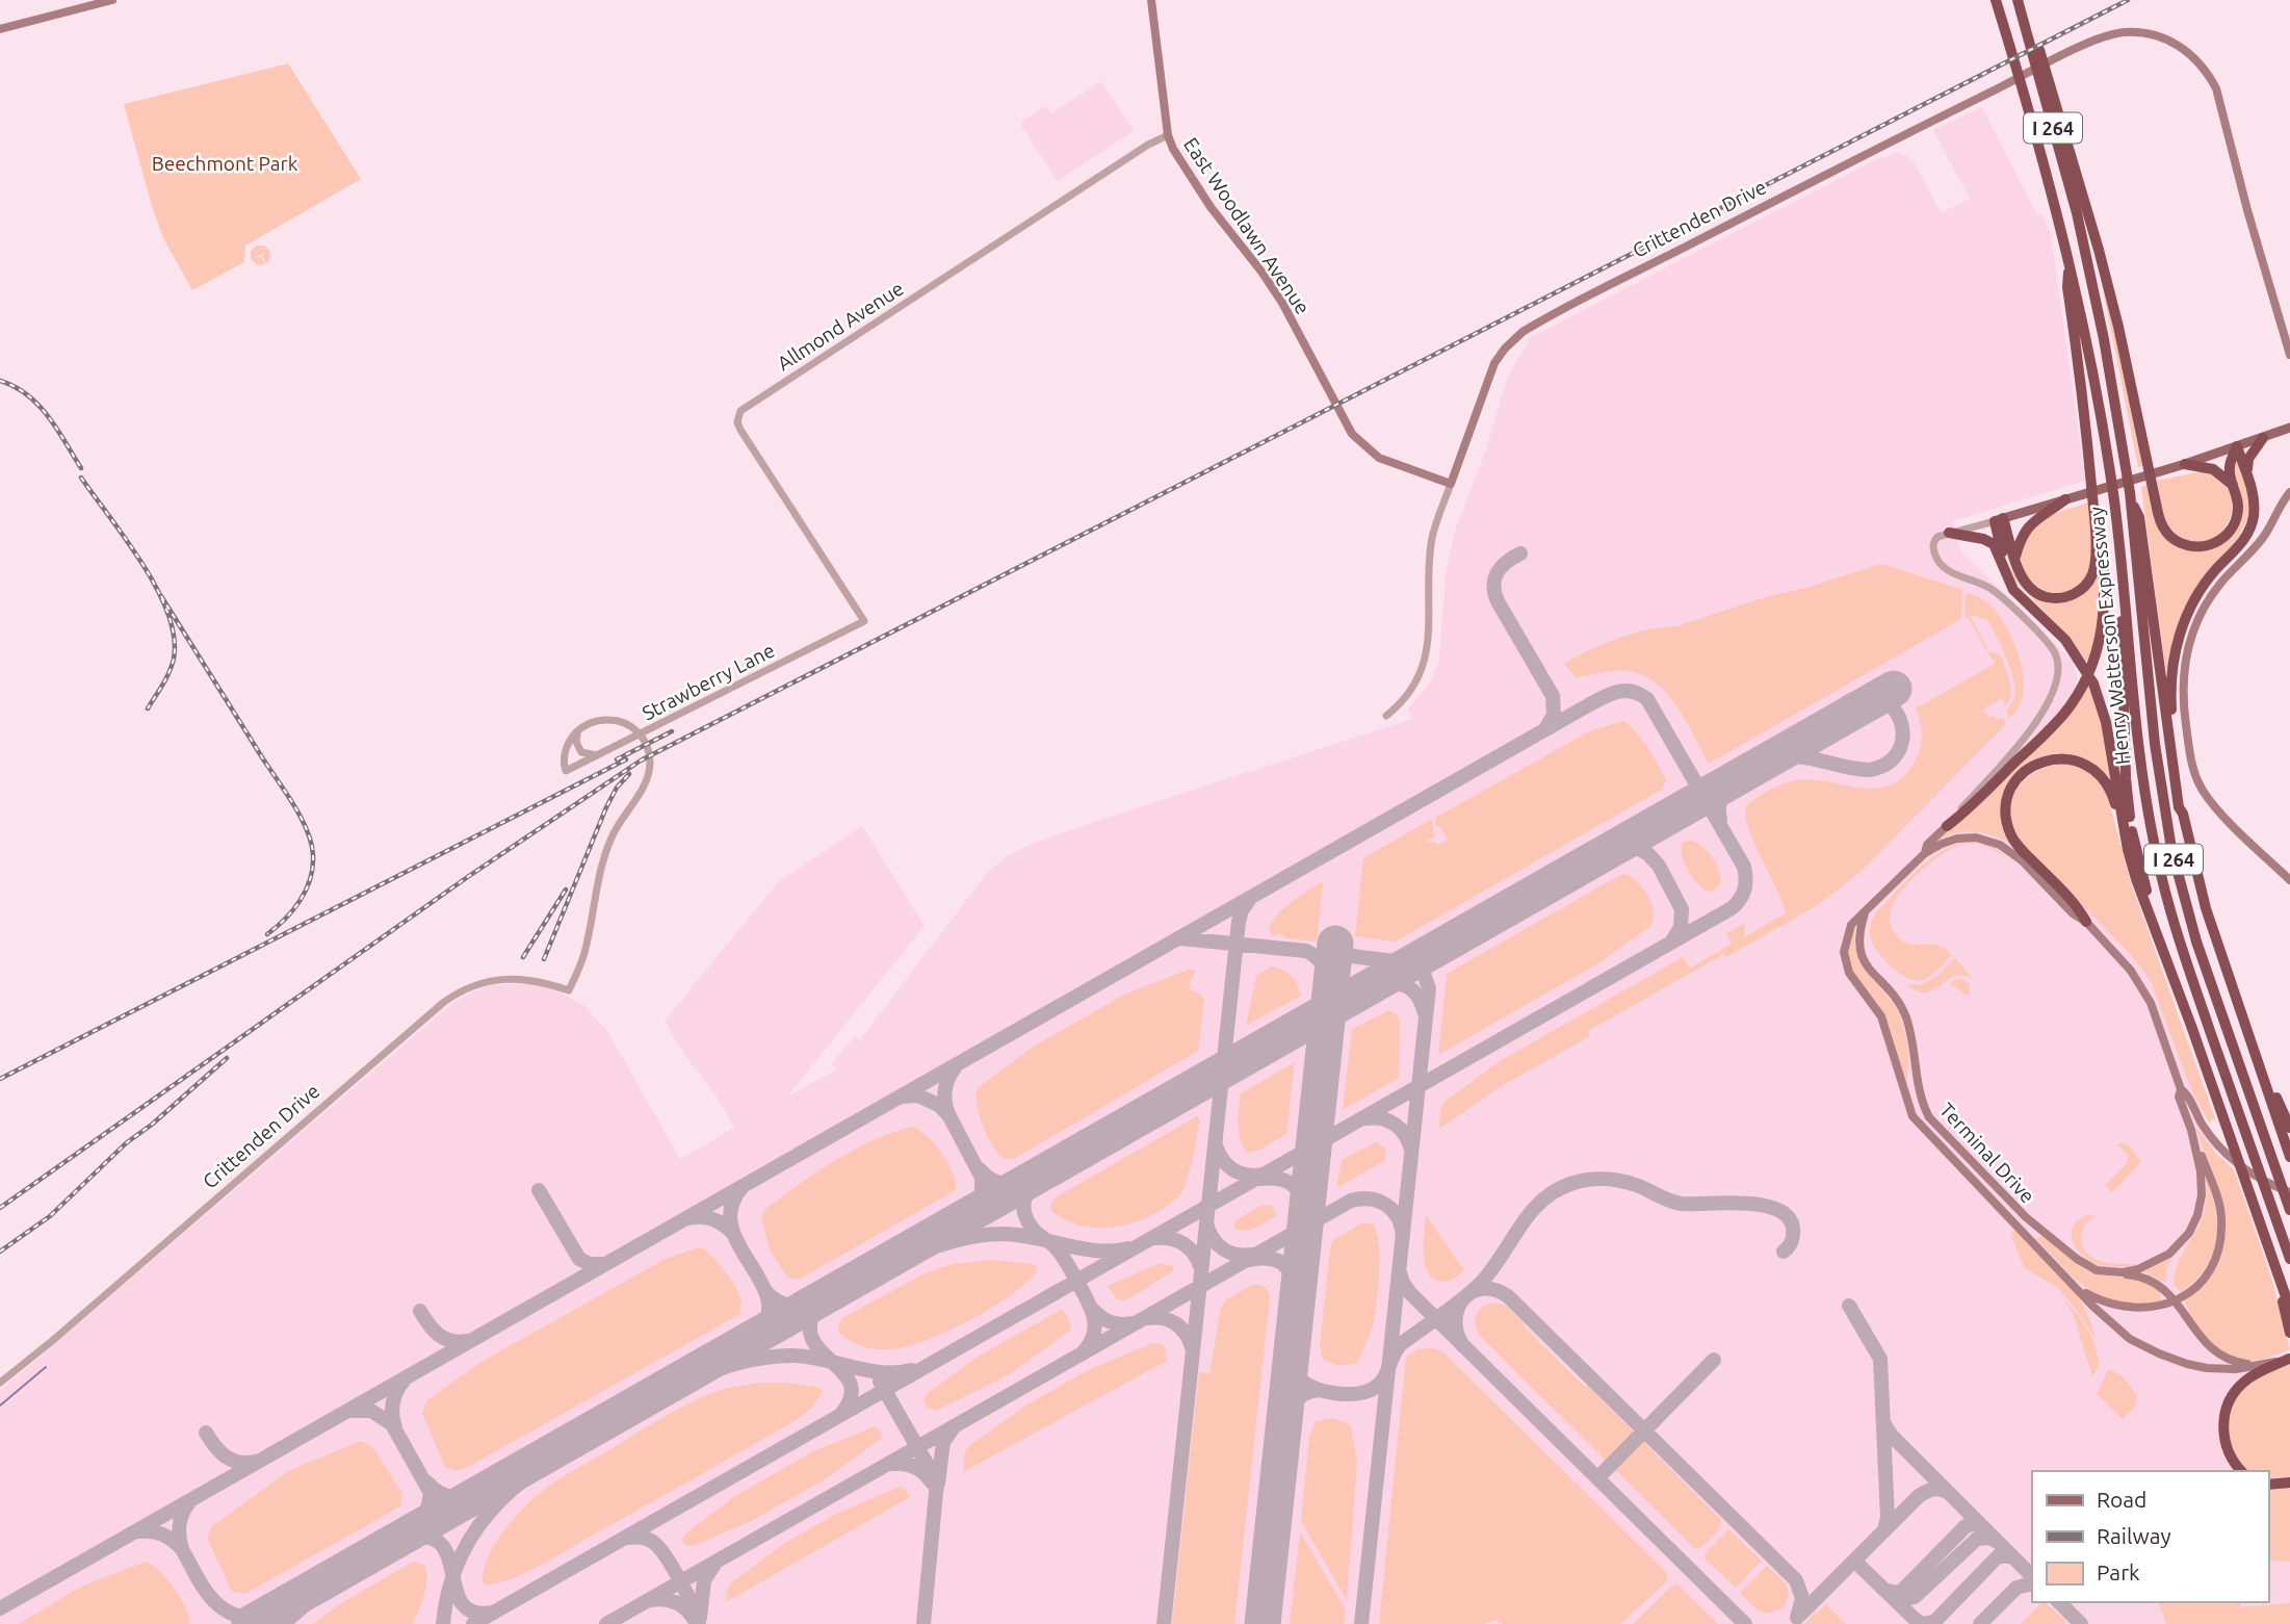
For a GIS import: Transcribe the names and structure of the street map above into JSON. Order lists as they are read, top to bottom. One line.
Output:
{"streets":{"highway":["I 264","Henry Watterson Expressway"],"main road":["Crittenden Drive","East Woodlawn Avenue","Terminal Drive"],"street":["Allmond Avenue","Strawberry Lane"]},"crossings":[["Crittenden Drive","East Woodlawn Avenue"],["Crittenden Drive","Strawberry Lane"],["East Woodlawn Avenue","Allmond Avenue"],["Allmond Avenue","Strawberry Lane"]],"parks":["Beechmont Park"],"legend":["Road","Railway","Park"]}
